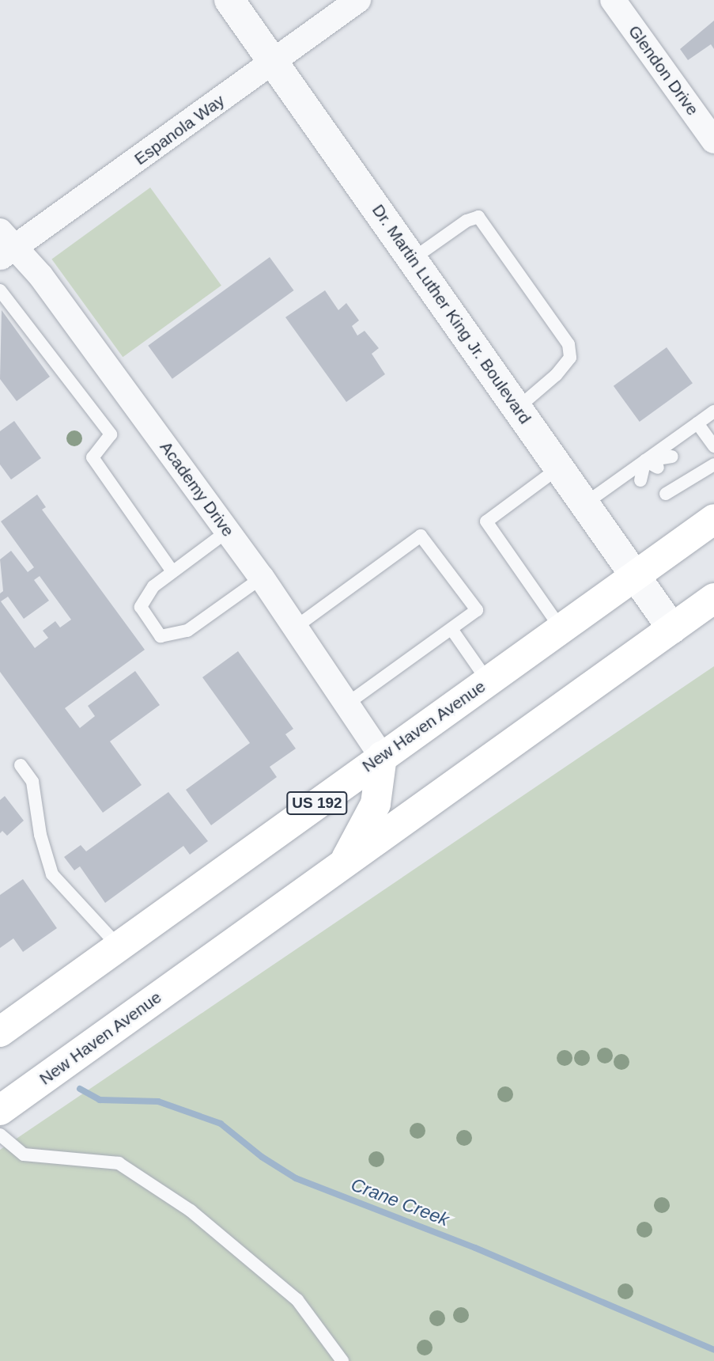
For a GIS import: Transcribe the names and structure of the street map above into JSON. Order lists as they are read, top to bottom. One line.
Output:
{"streets":{"main road":["New Haven Avenue","US 192"],"street":["Glendon Drive","Espanola Way","Dr. Martin Luther King Jr. Boulevard","Academy Drive"]},"crossings":[["Espanola Way","Dr. Martin Luther King Jr. Boulevard"],["Espanola Way","Academy Drive"],["Dr. Martin Luther King Jr. Boulevard","New Haven Avenue"],["Academy Drive","New Haven Avenue"]],"water":["Crane Creek"]}
